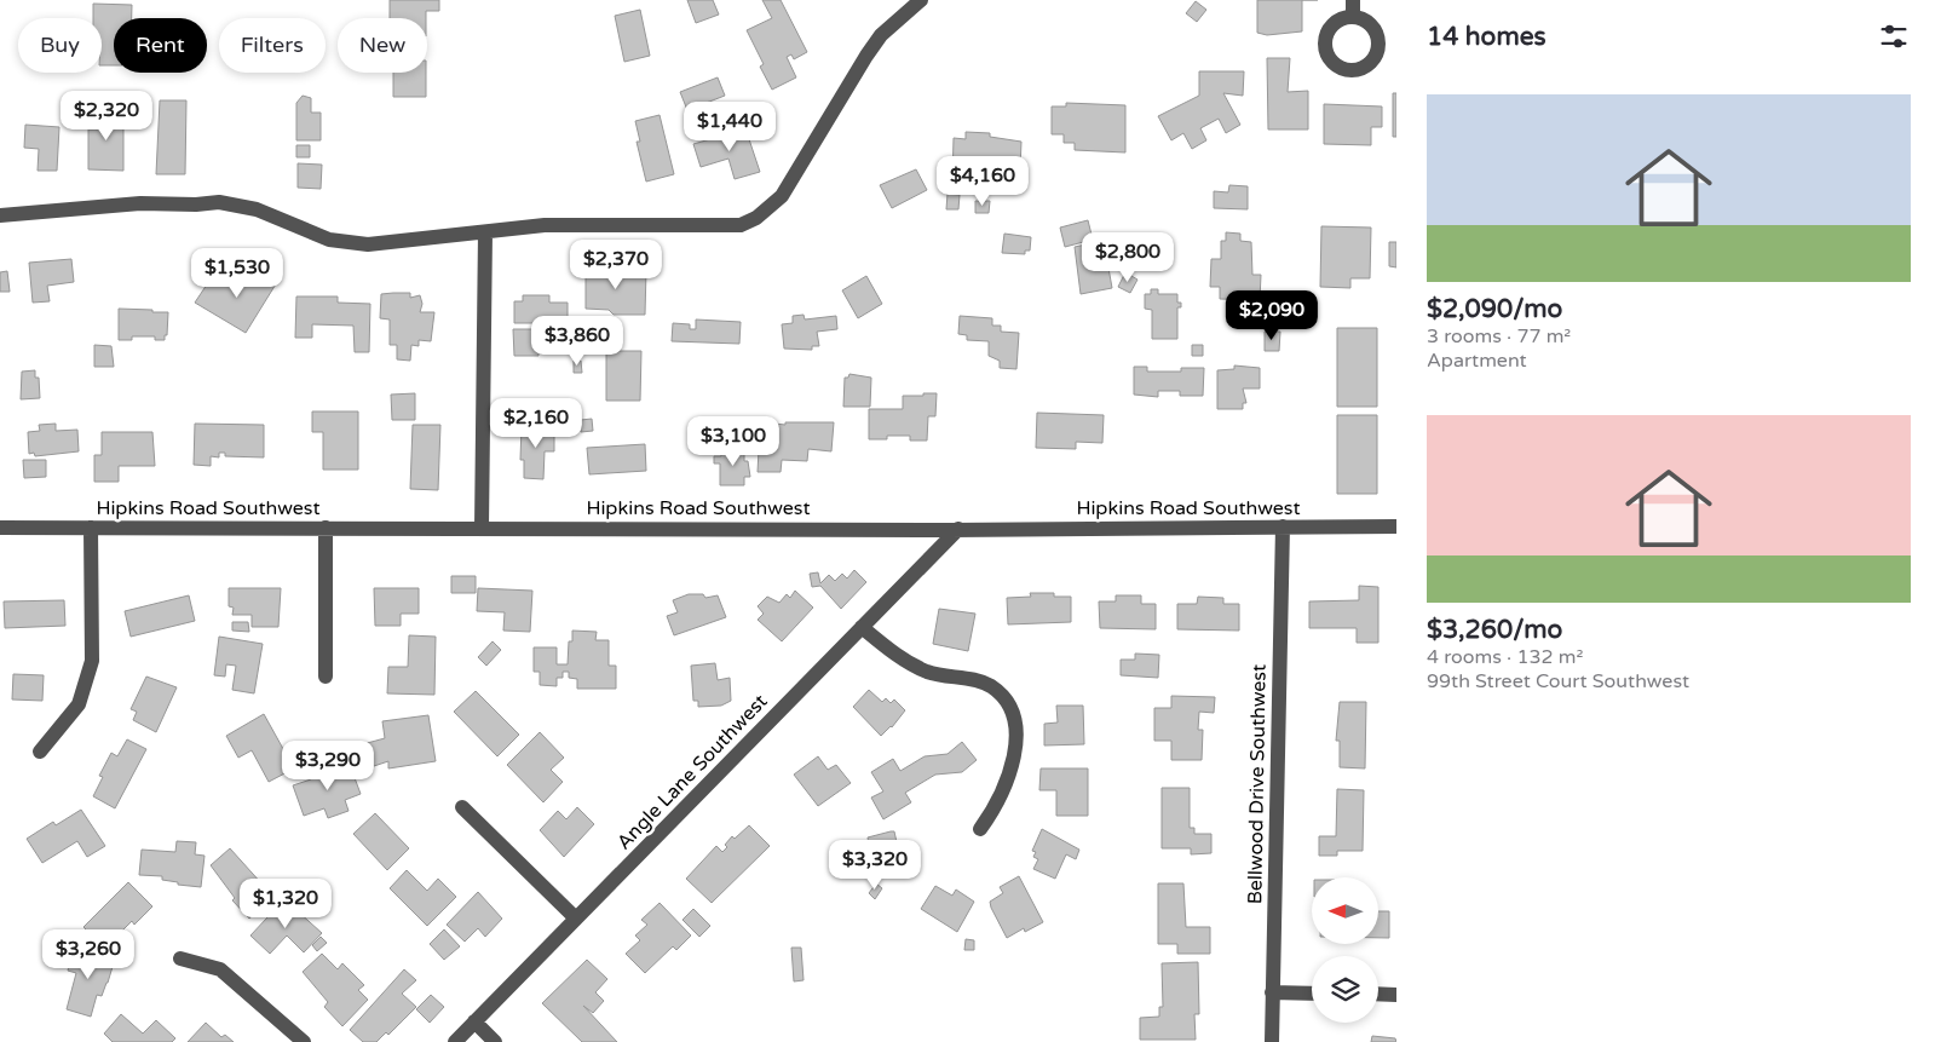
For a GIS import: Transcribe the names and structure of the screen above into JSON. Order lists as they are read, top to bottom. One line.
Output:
{"streets":{"street":["Hipkins Road Southwest","Angle Lane Southwest","Bellwood Drive Southwest"]},"crossings":[["Hipkins Road Southwest","Angle Lane Southwest"],["Hipkins Road Southwest","Bellwood Drive Southwest"]],"north":"left","page":{"heading":"14 homes","chip":["Buy","Rent","Filters","New"],"list":[{"name":"$2,090/mo","note":"3 rooms · 77 m² · Apartment"},{"name":"$3,260/mo","note":"4 rooms · 132 m² · 99th Street Court Southwest"}],"price":["$2,320","$1,440","$4,160","$2,800","$2,370","$1,530","$2,090","$3,860","$2,160","$3,100","$3,290","$3,320","$1,320","$3,260"]}}
